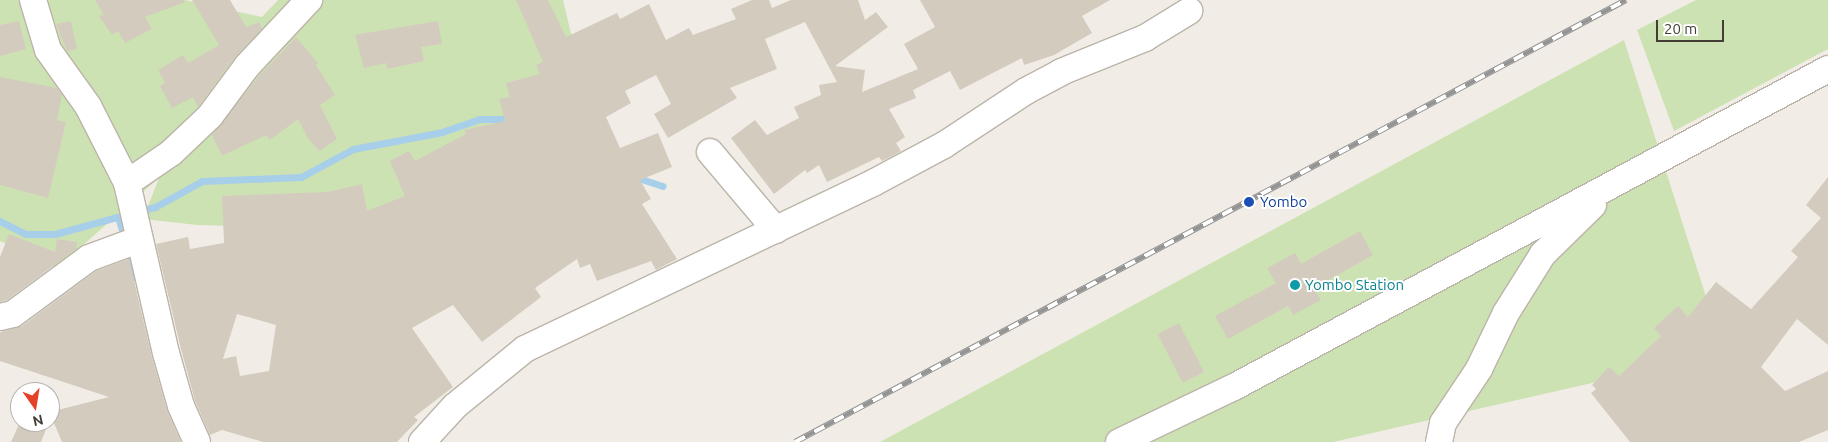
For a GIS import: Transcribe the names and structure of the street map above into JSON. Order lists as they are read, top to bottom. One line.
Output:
{"places":["Yombo","Yombo Station"],"scale_bar":"20 m","north":"bottom"}
